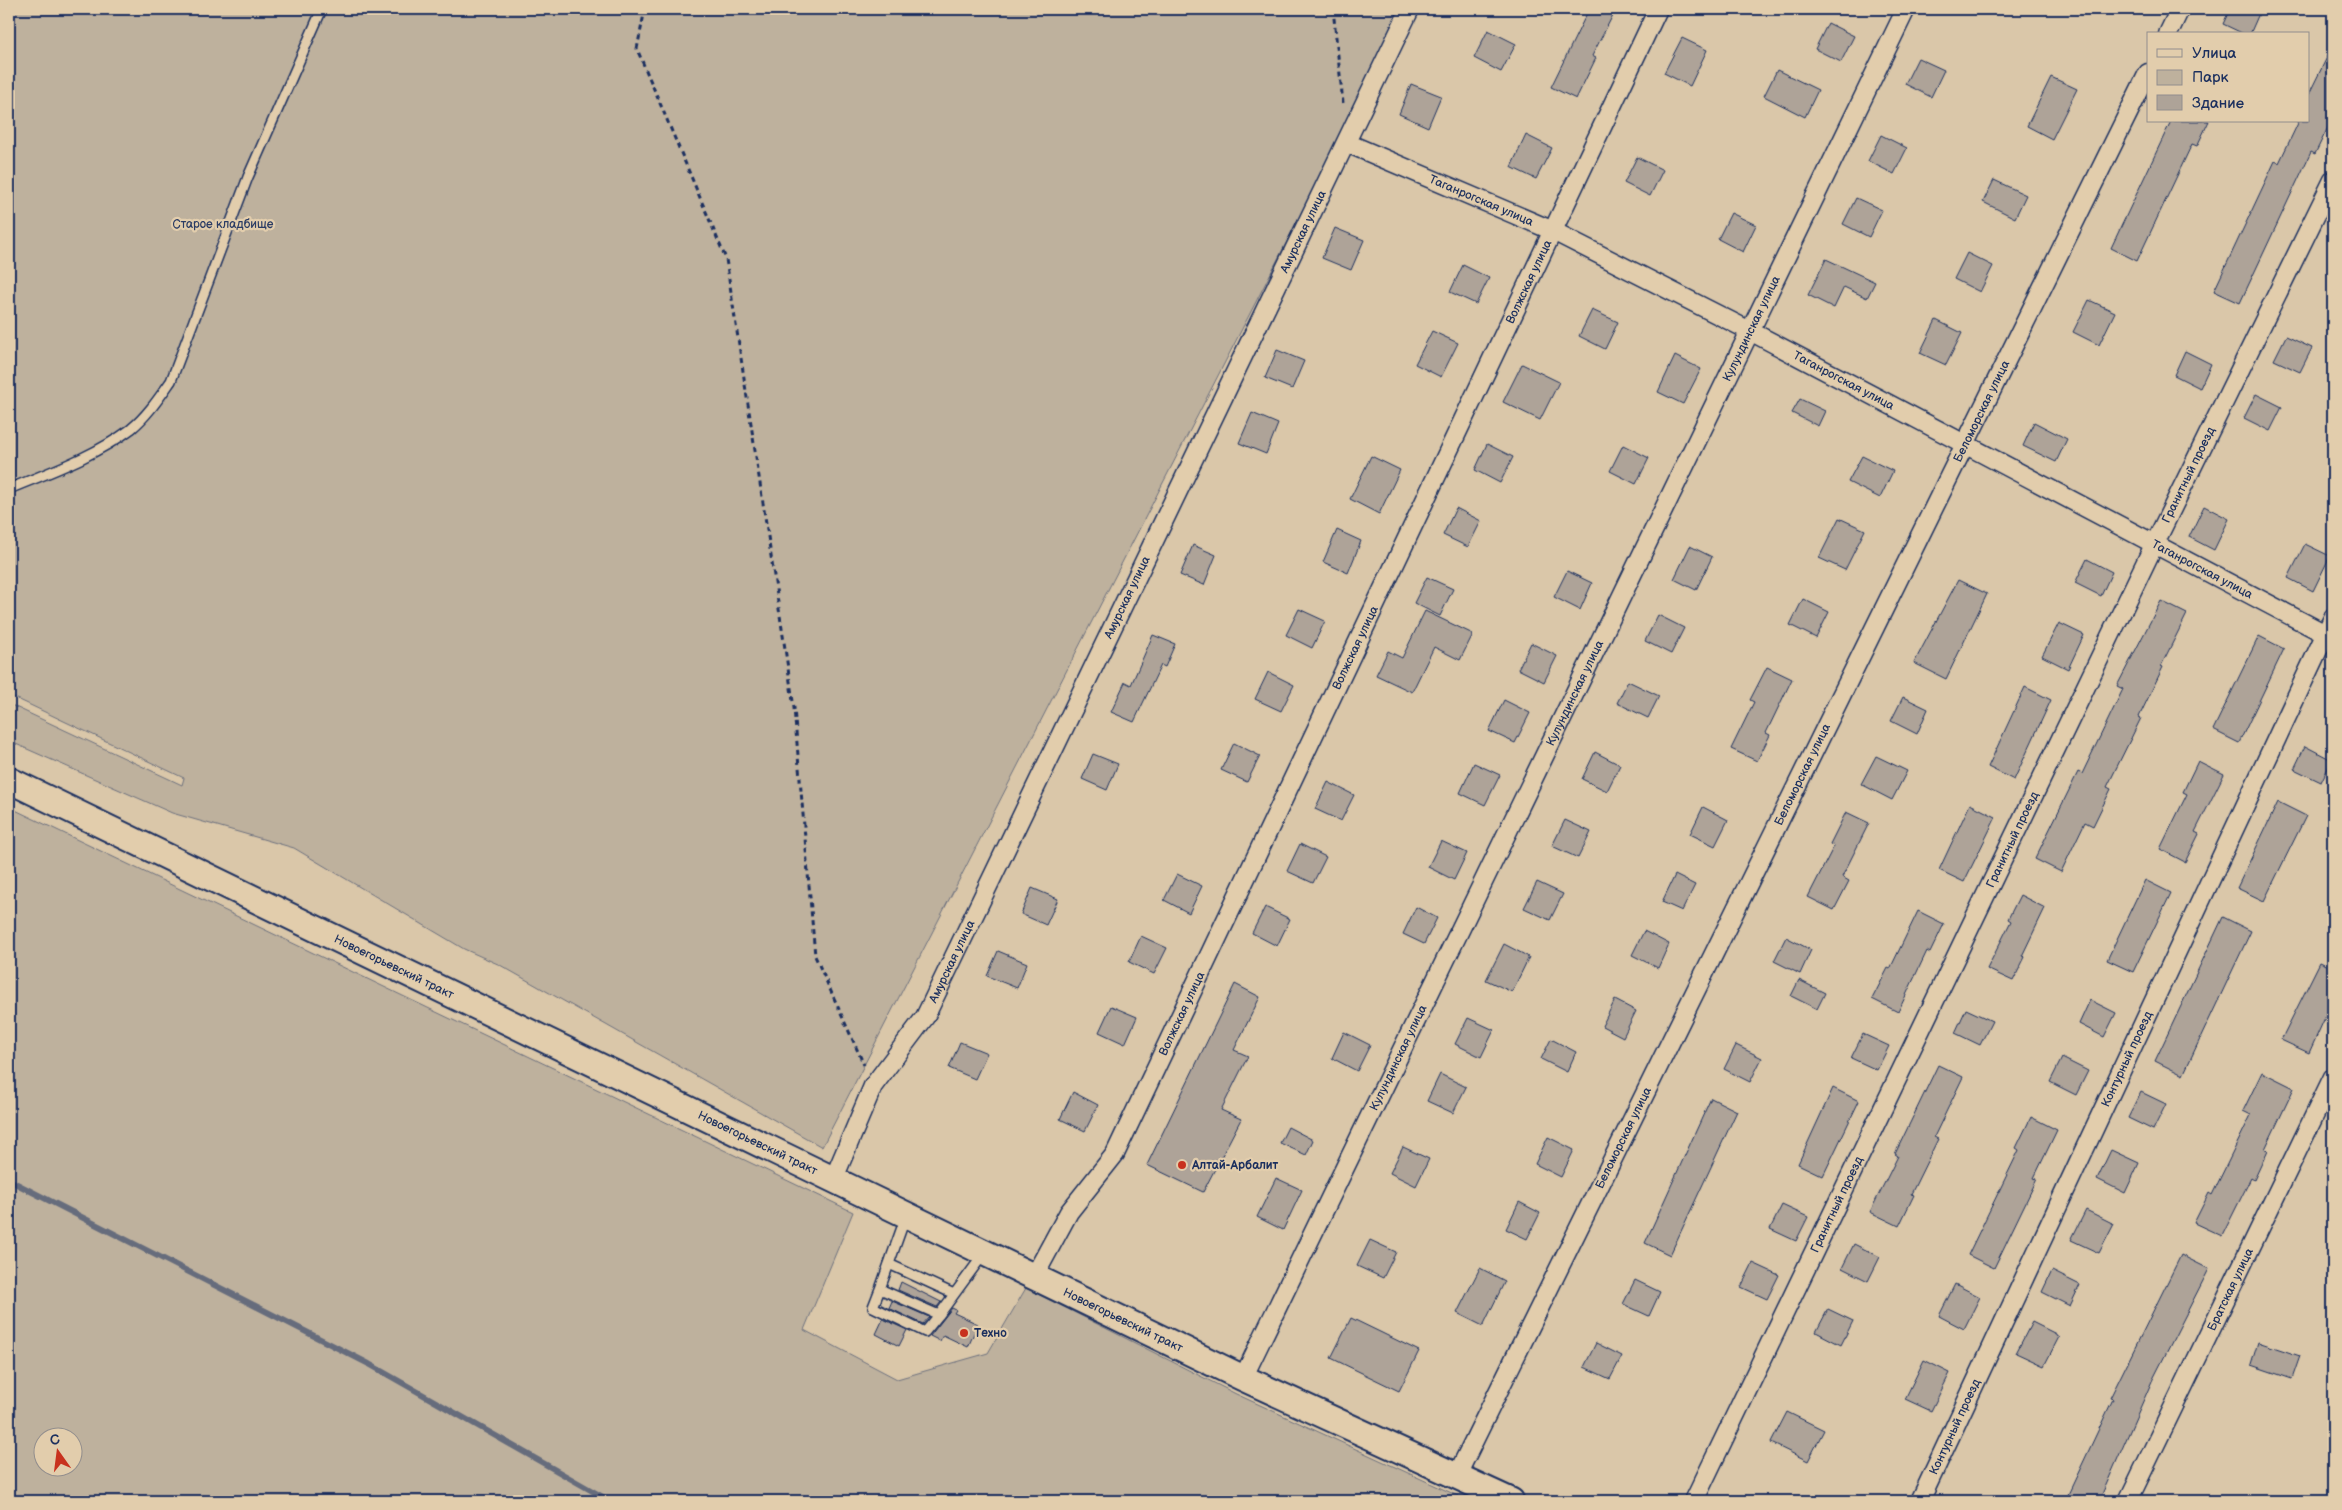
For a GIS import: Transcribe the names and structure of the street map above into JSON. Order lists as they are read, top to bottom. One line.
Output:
{"streets":{"main road":["Новоегорьевский тракт"],"street":["Таганрогская улица","Амурская улица","Волжская улица","Кулундинская улица","Беломорская улица","Гранитный проезд","Контурный проезд","Братская улица"]},"crossings":[["Таганрогская улица","Амурская улица"],["Таганрогская улица","Волжская улица"],["Таганрогская улица","Кулундинская улица"],["Таганрогская улица","Беломорская улица"],["Таганрогская улица","Гранитный проезд"],["Таганрогская улица","Контурный проезд"],["Амурская улица","Новоегорьевский тракт"],["Волжская улица","Новоегорьевский тракт"],["Кулундинская улица","Новоегорьевский тракт"],["Беломорская улица","Новоегорьевский тракт"]],"parks":["Старое кладбище"],"places":["Алтай-Арбалит","Техно"],"legend":["Улица","Парк","Здание"],"north":"top"}
